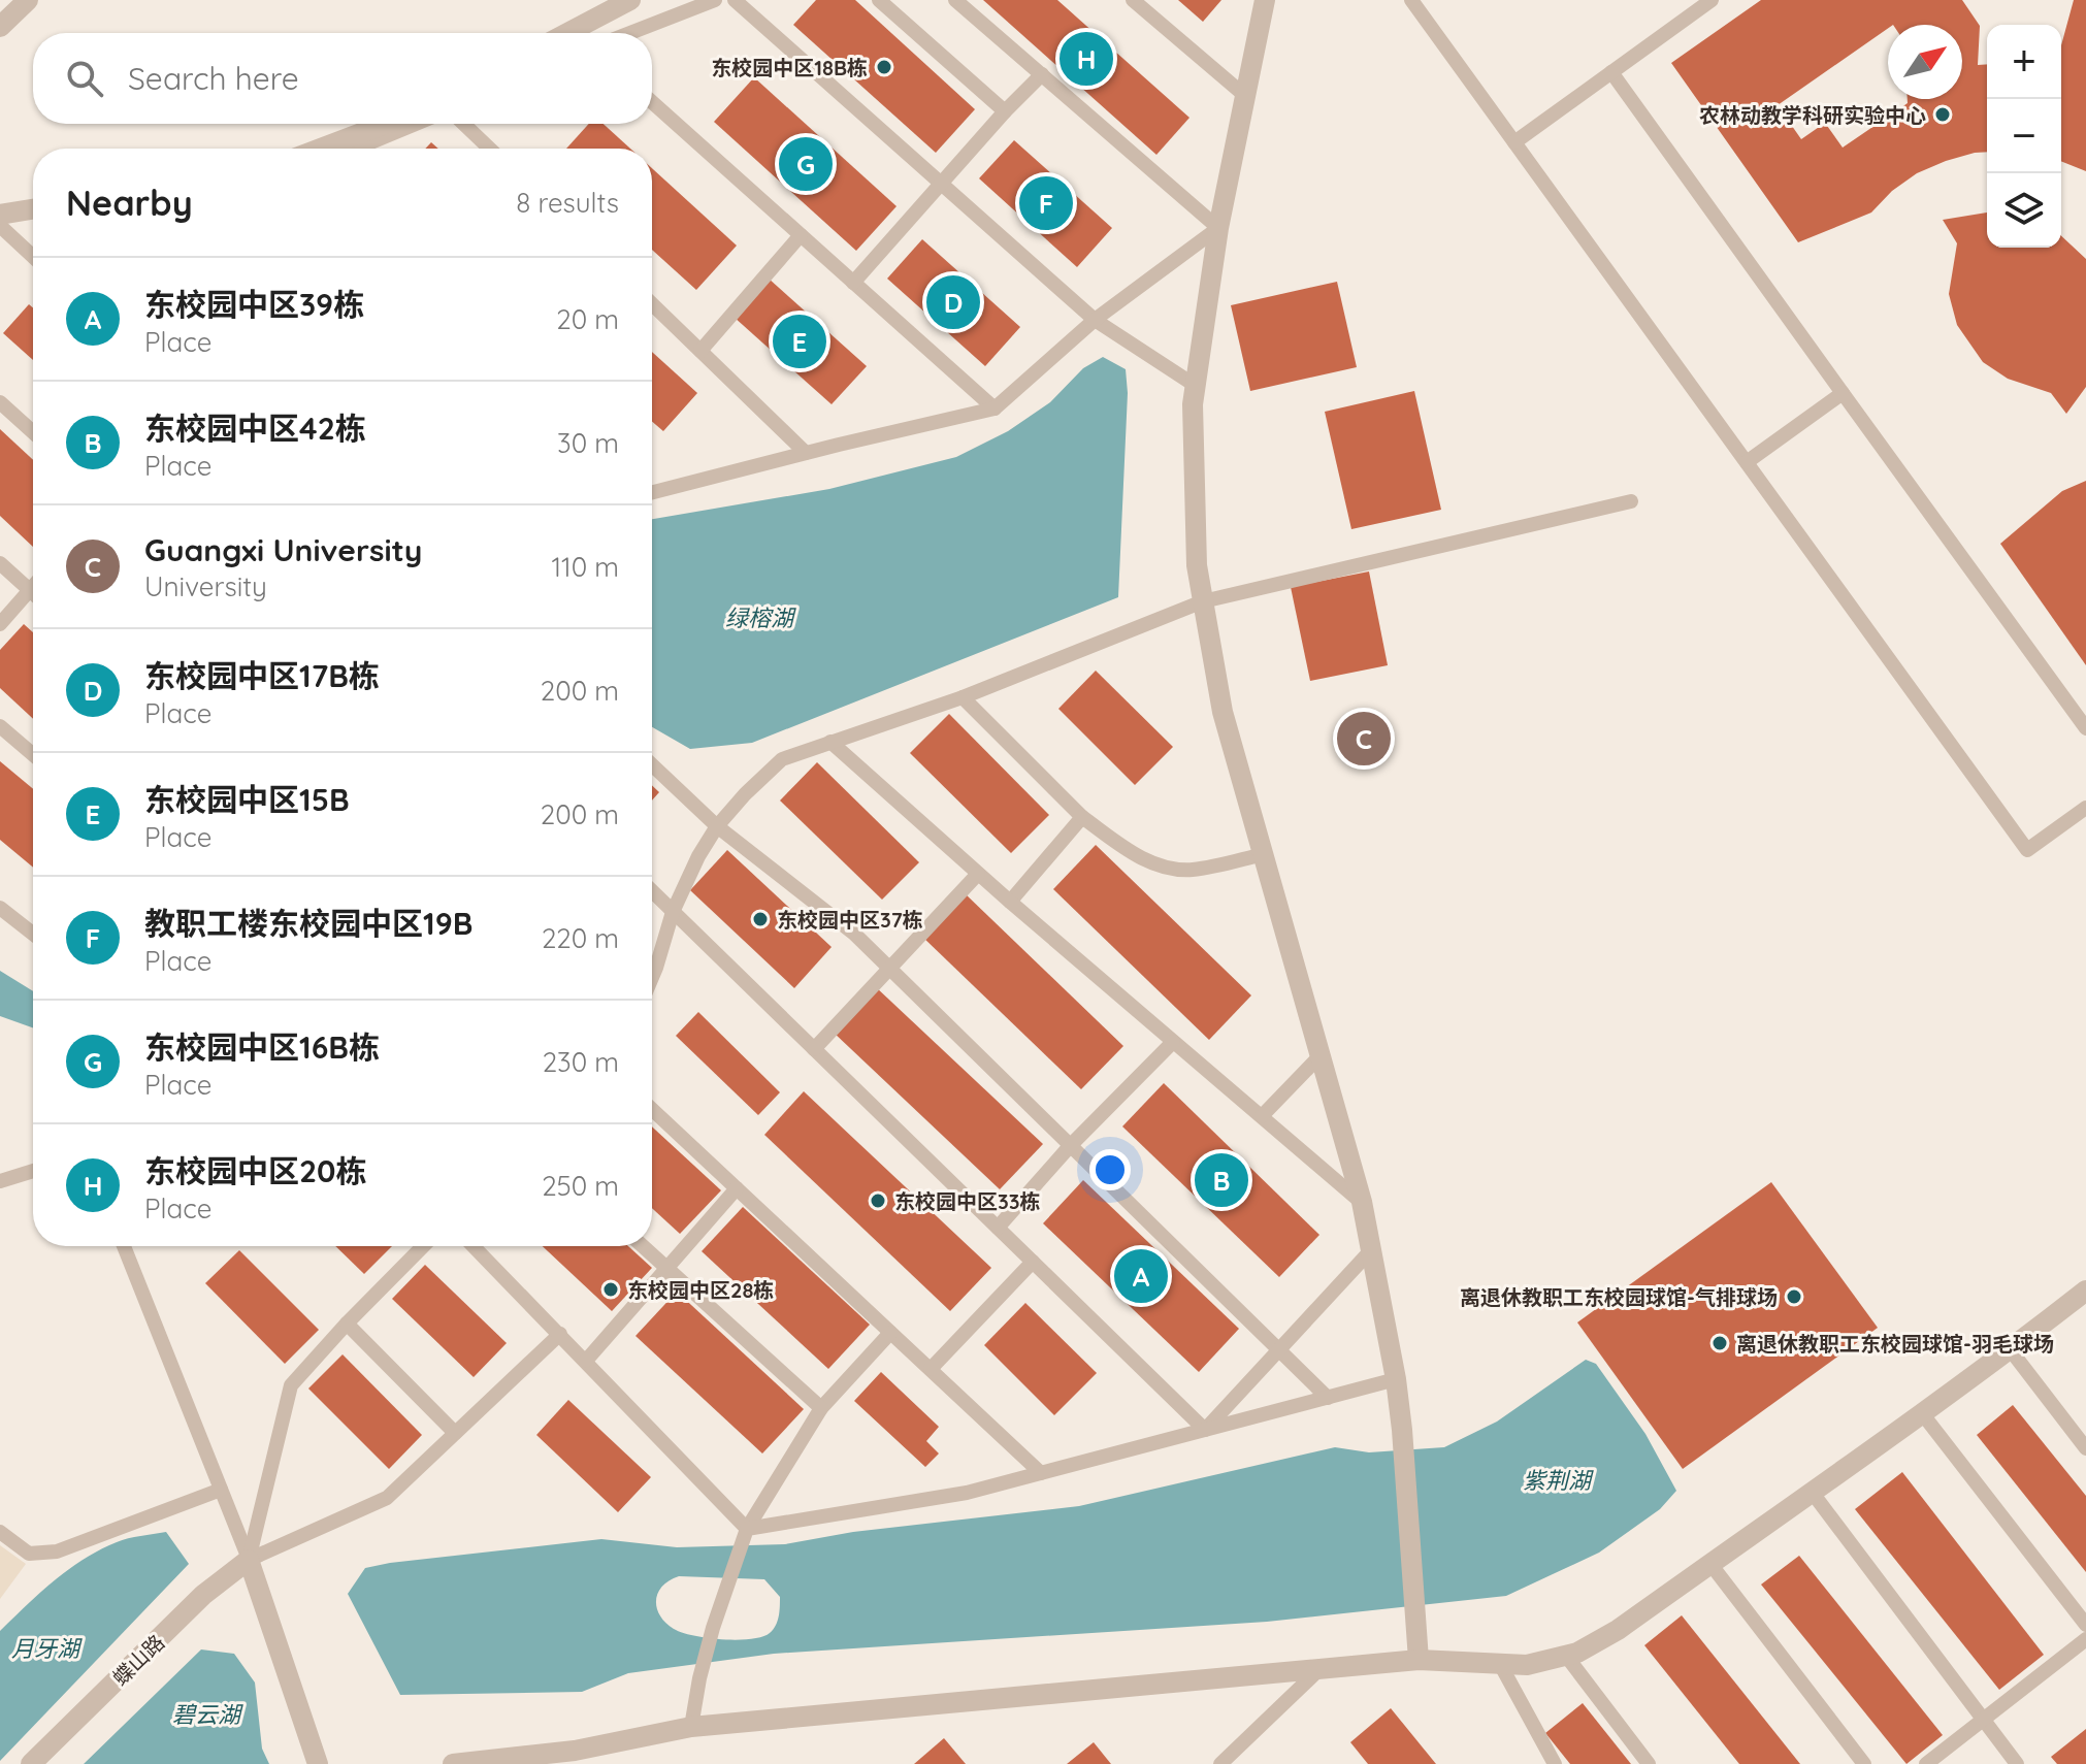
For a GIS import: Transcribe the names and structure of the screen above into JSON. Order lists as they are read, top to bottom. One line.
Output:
{"streets":{"street":["蝶山路"]},"water":["绿榕湖","紫荆湖","月牙湖","碧云湖"],"places":["东校园中区18B栋","农林动教学科研实验中心","东校园中区37栋","东校园中区33栋","东校园中区28栋","离退休教职工东校园球馆-气排球场","离退休教职工东校园球馆-羽毛球场"],"north":"top right","page":{"map_buttons":["+","−"],"pins":["H","G","F","D","E","C","B","A"],"search":"Search here","heading":["Nearby","8 results"],"list":[{"mark":"A","name":"东校园中区39栋","note":"Place","value":"20 m"},{"mark":"B","name":"东校园中区42栋","note":"Place","value":"30 m"},{"mark":"C","name":"Guangxi University","note":"University","value":"110 m"},{"mark":"D","name":"东校园中区17B栋","note":"Place","value":"200 m"},{"mark":"E","name":"东校园中区15B","note":"Place","value":"200 m"},{"mark":"F","name":"教职工楼东校园中区19B","note":"Place","value":"220 m"},{"mark":"G","name":"东校园中区16B栋","note":"Place","value":"230 m"},{"mark":"H","name":"东校园中区20栋","note":"Place","value":"250 m"}]}}
